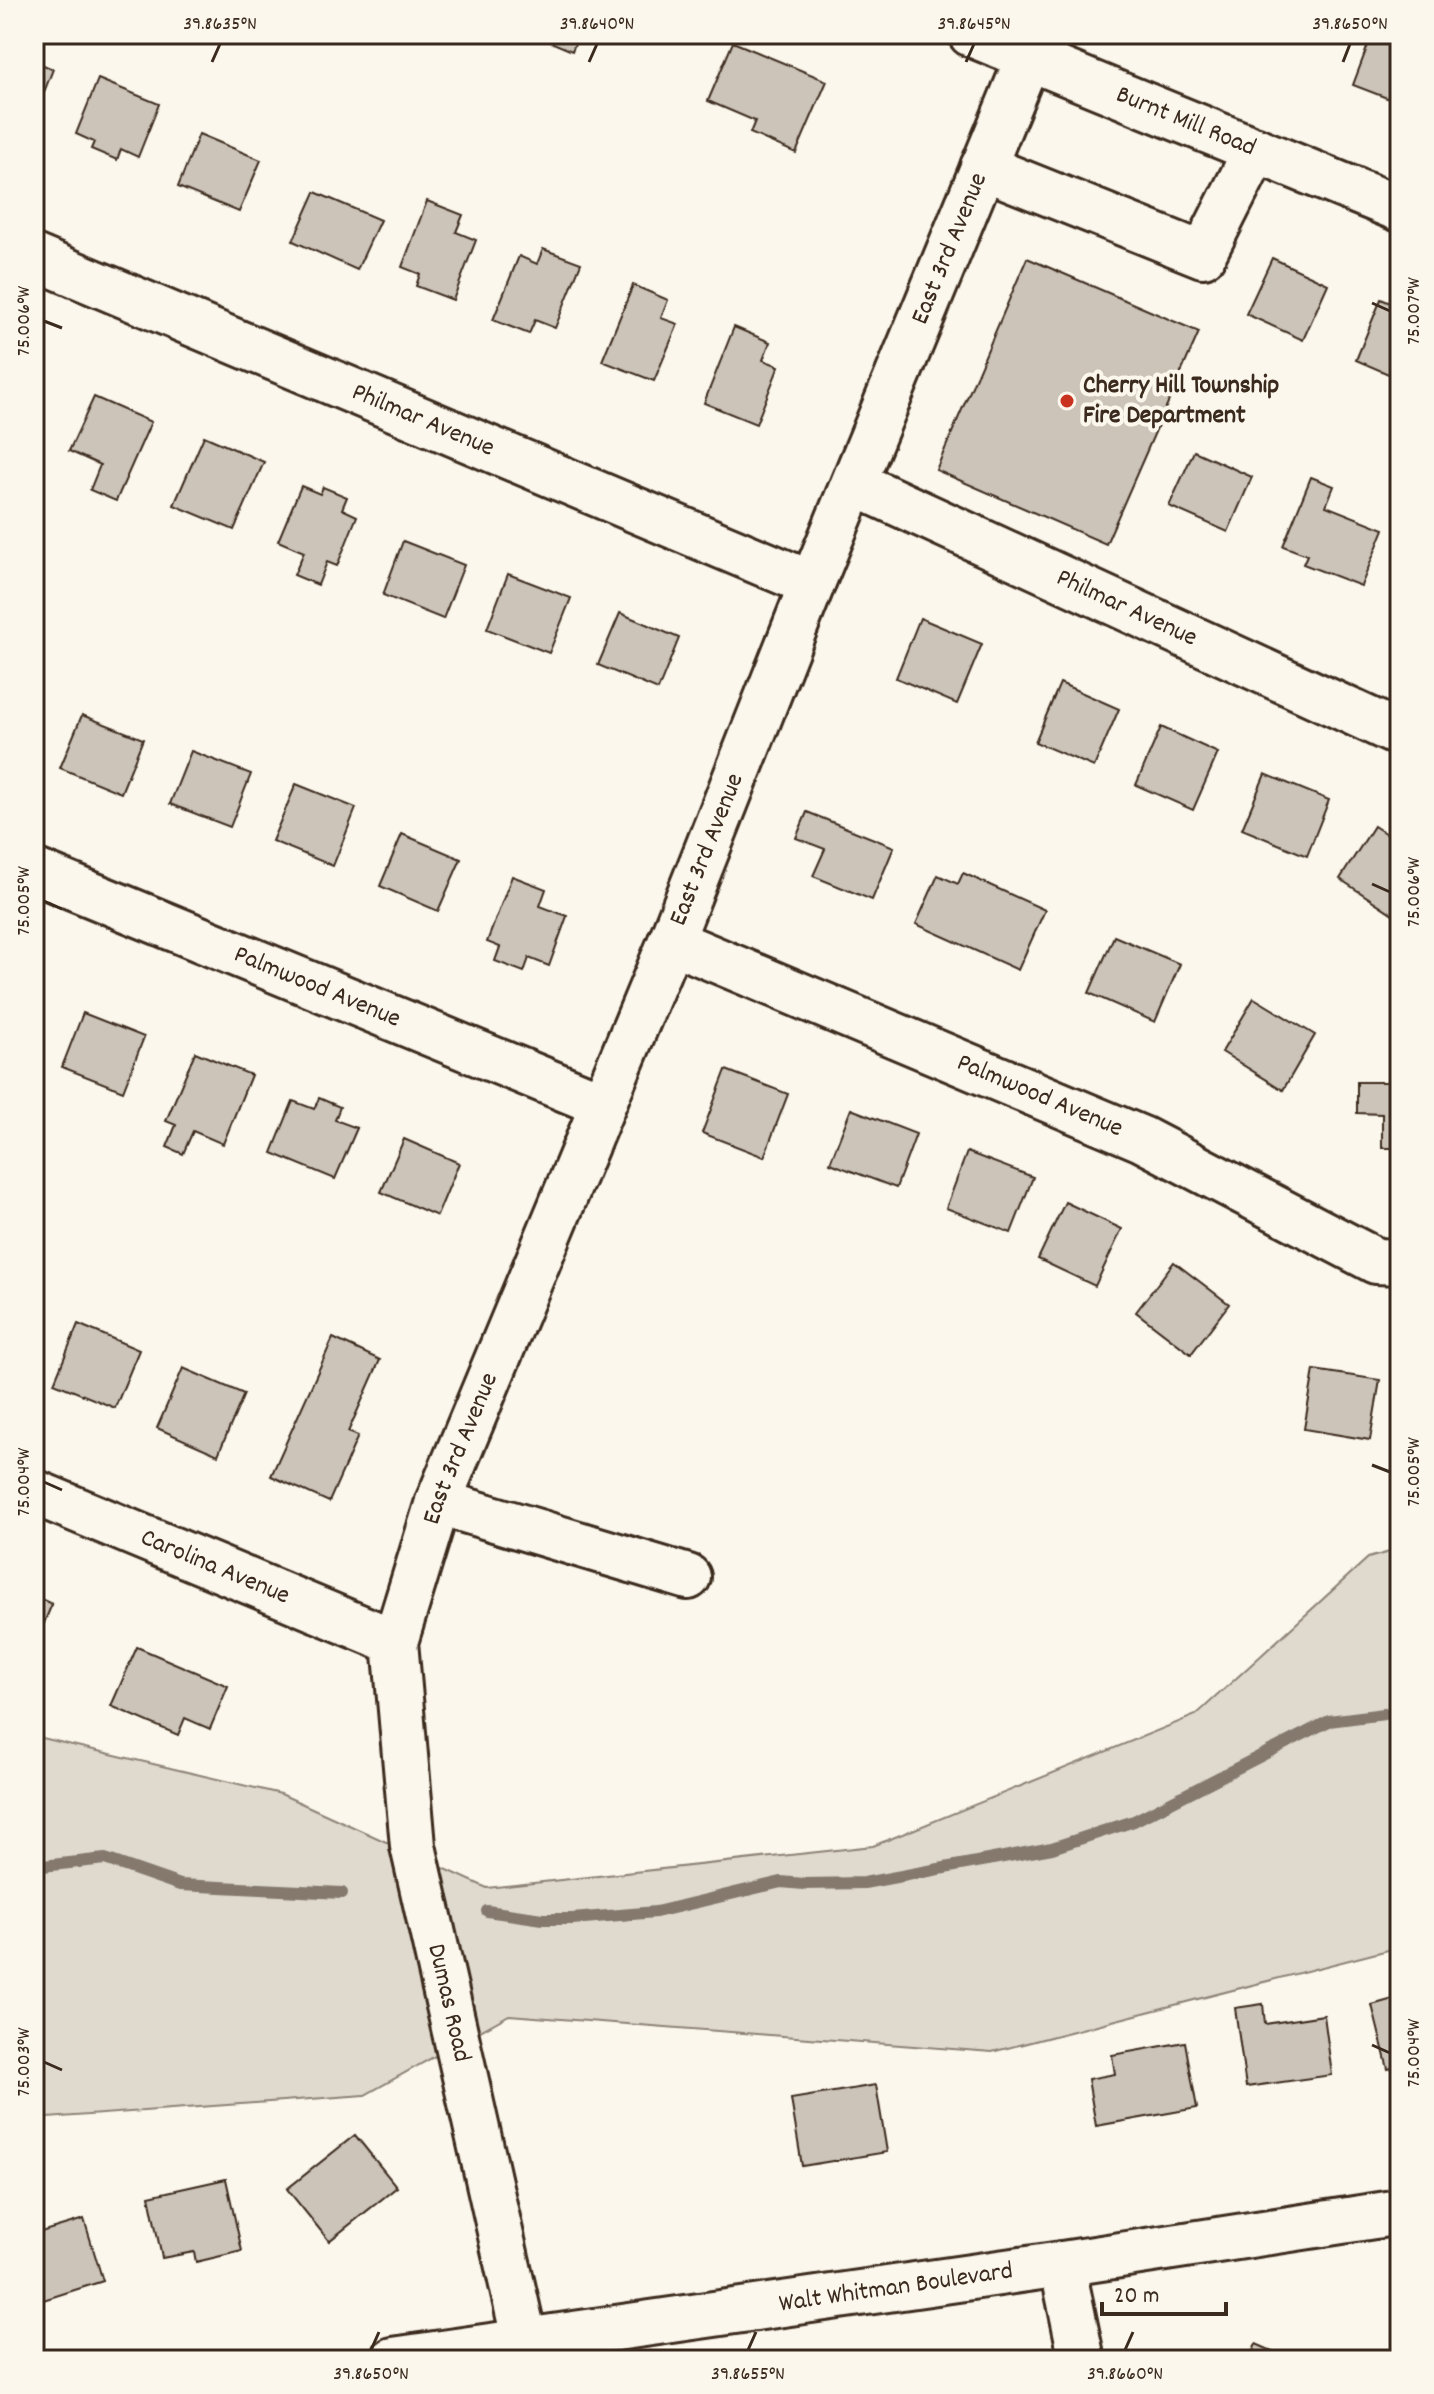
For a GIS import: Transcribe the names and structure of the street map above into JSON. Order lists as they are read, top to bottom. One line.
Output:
{"streets":{"street":["Burnt Mill Road","East 3rd Avenue","Philmar Avenue","Palmwood Avenue","Carolina Avenue","Dumas Road","Walt Whitman Boulevard"]},"crossings":[["Burnt Mill Road","East 3rd Avenue"],["East 3rd Avenue","Philmar Avenue"],["East 3rd Avenue","Palmwood Avenue"],["East 3rd Avenue","Carolina Avenue"],["East 3rd Avenue","Dumas Road"],["Carolina Avenue","Dumas Road"],["Dumas Road","Walt Whitman Boulevard"]],"places":["Cherry Hill Township Fire Department"],"scale_bar":"20 m","coordinates":["39.8635°N","39.8640°N","39.8645°N","39.8650°N","75.007°W","75.006°W","75.005°W","75.004°W","75.003°W","39.8655°N","39.8660°N"]}
